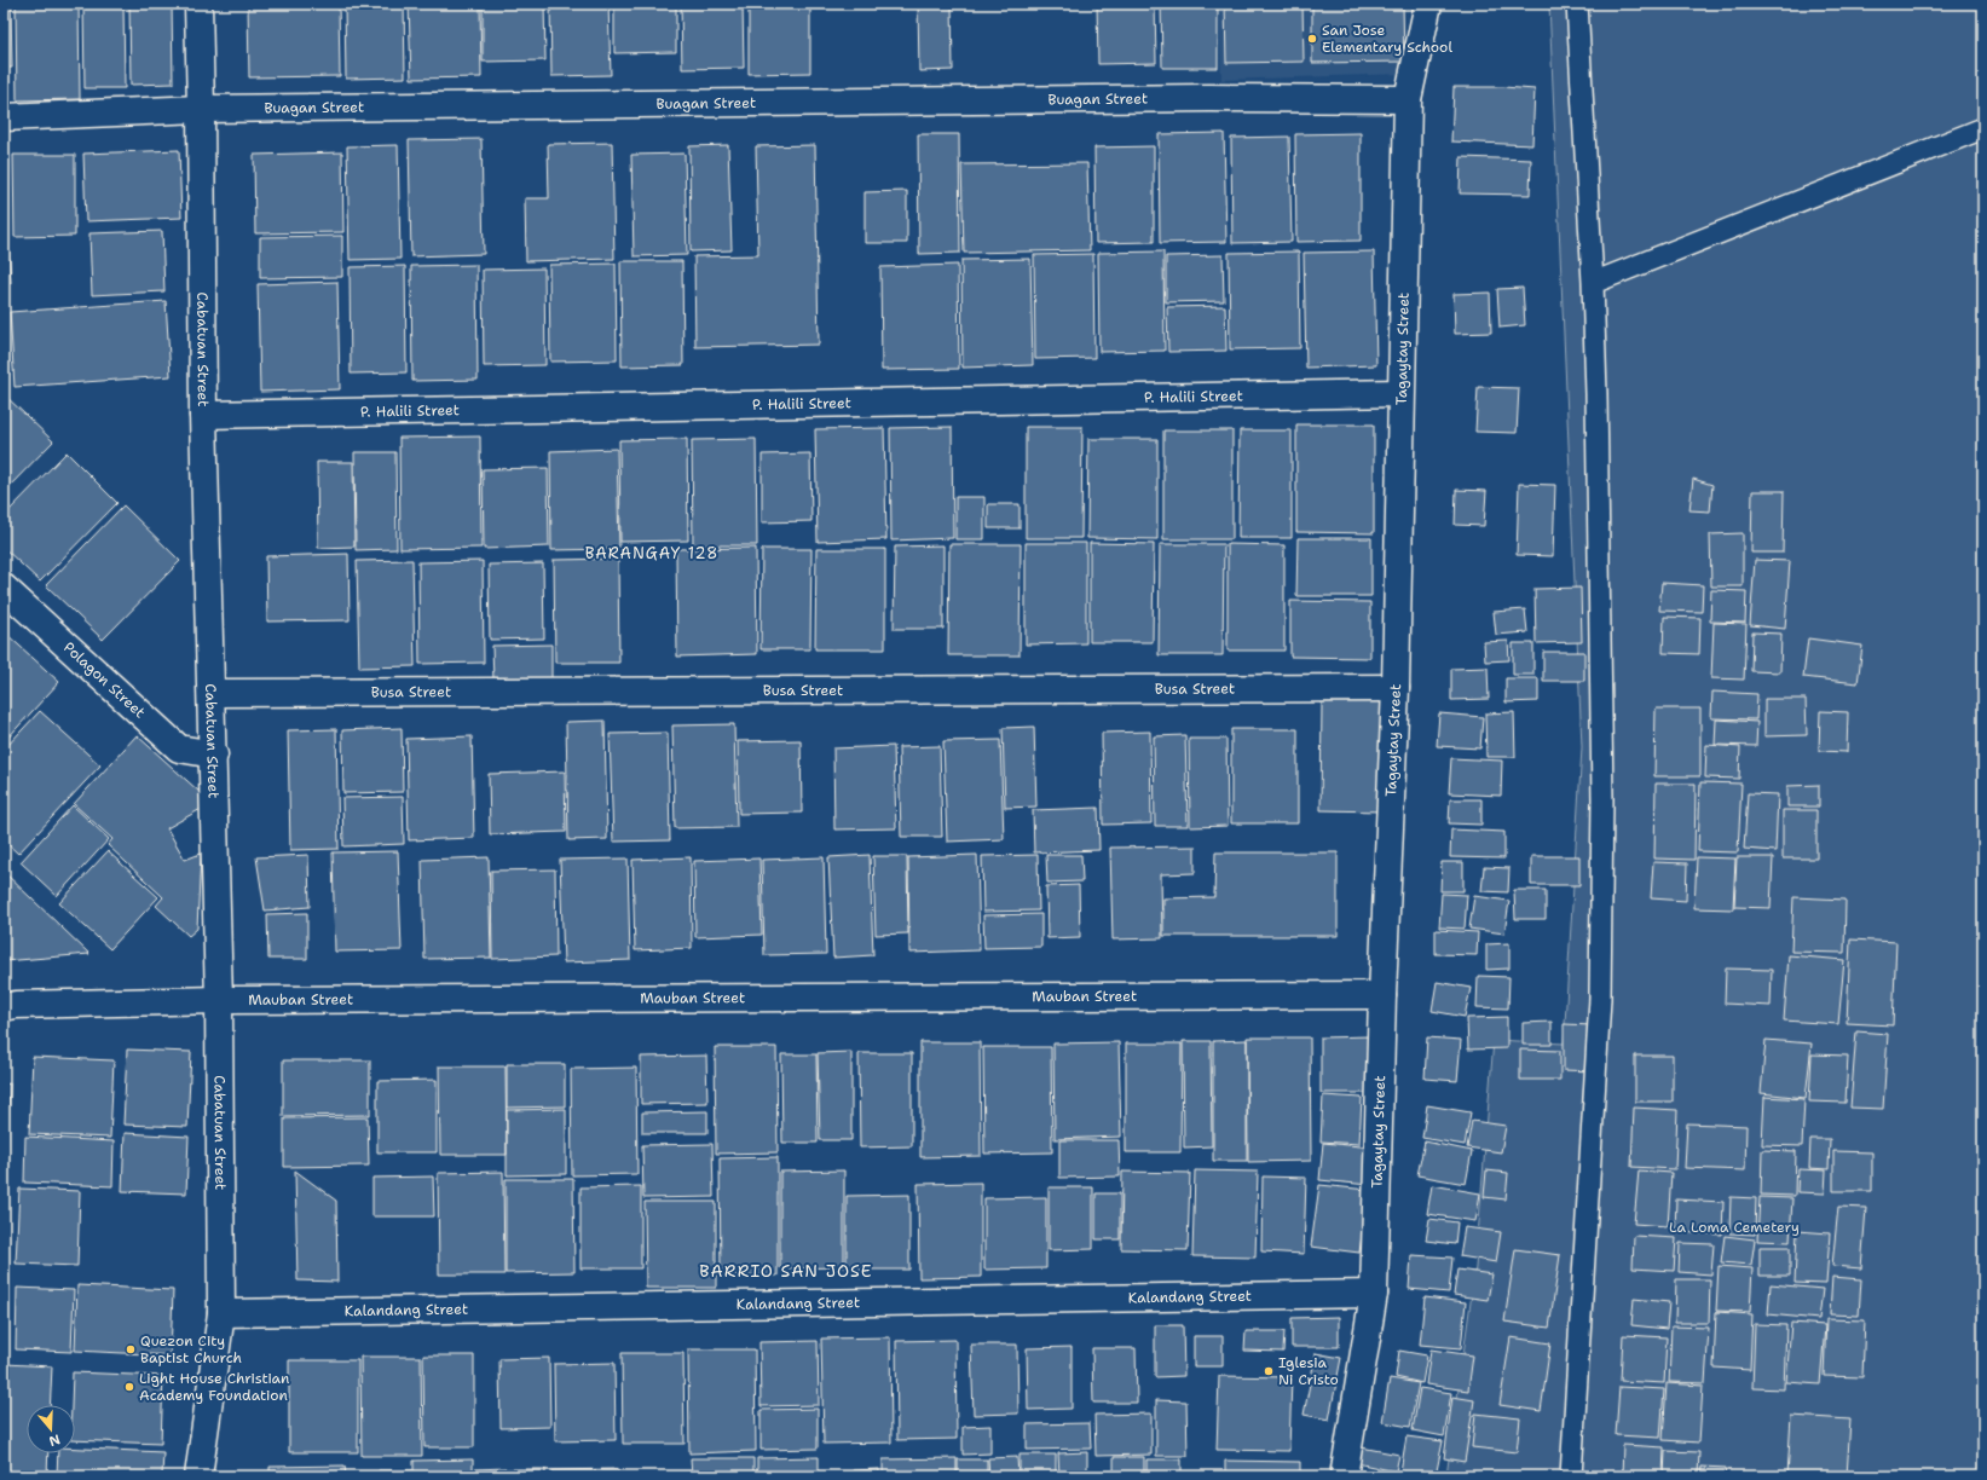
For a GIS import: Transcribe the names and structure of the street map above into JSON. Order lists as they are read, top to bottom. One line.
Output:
{"streets":{"street":["Buagan Street","Tagaytay Street","Cabatuan Street","P. Halili Street","Polagon Street","Busa Street","Mauban Street","Kalandang Street"]},"crossings":[["Buagan Street","Tagaytay Street"],["Buagan Street","Cabatuan Street"],["Tagaytay Street","P. Halili Street"],["Tagaytay Street","Busa Street"],["Tagaytay Street","Mauban Street"],["Tagaytay Street","Kalandang Street"],["Cabatuan Street","P. Halili Street"],["Cabatuan Street","Polagon Street"],["Cabatuan Street","Busa Street"],["Cabatuan Street","Mauban Street"],["Cabatuan Street","Kalandang Street"]],"districts":["BARANGAY 128","BARRIO SAN JOSE"],"parks":["La Loma Cemetery"],"places":["San Jose Elementary School","Quezon City Baptist Church","Iglesia Ni Cristo","Light House Christian Academy Foundation"],"north":"bottom"}
